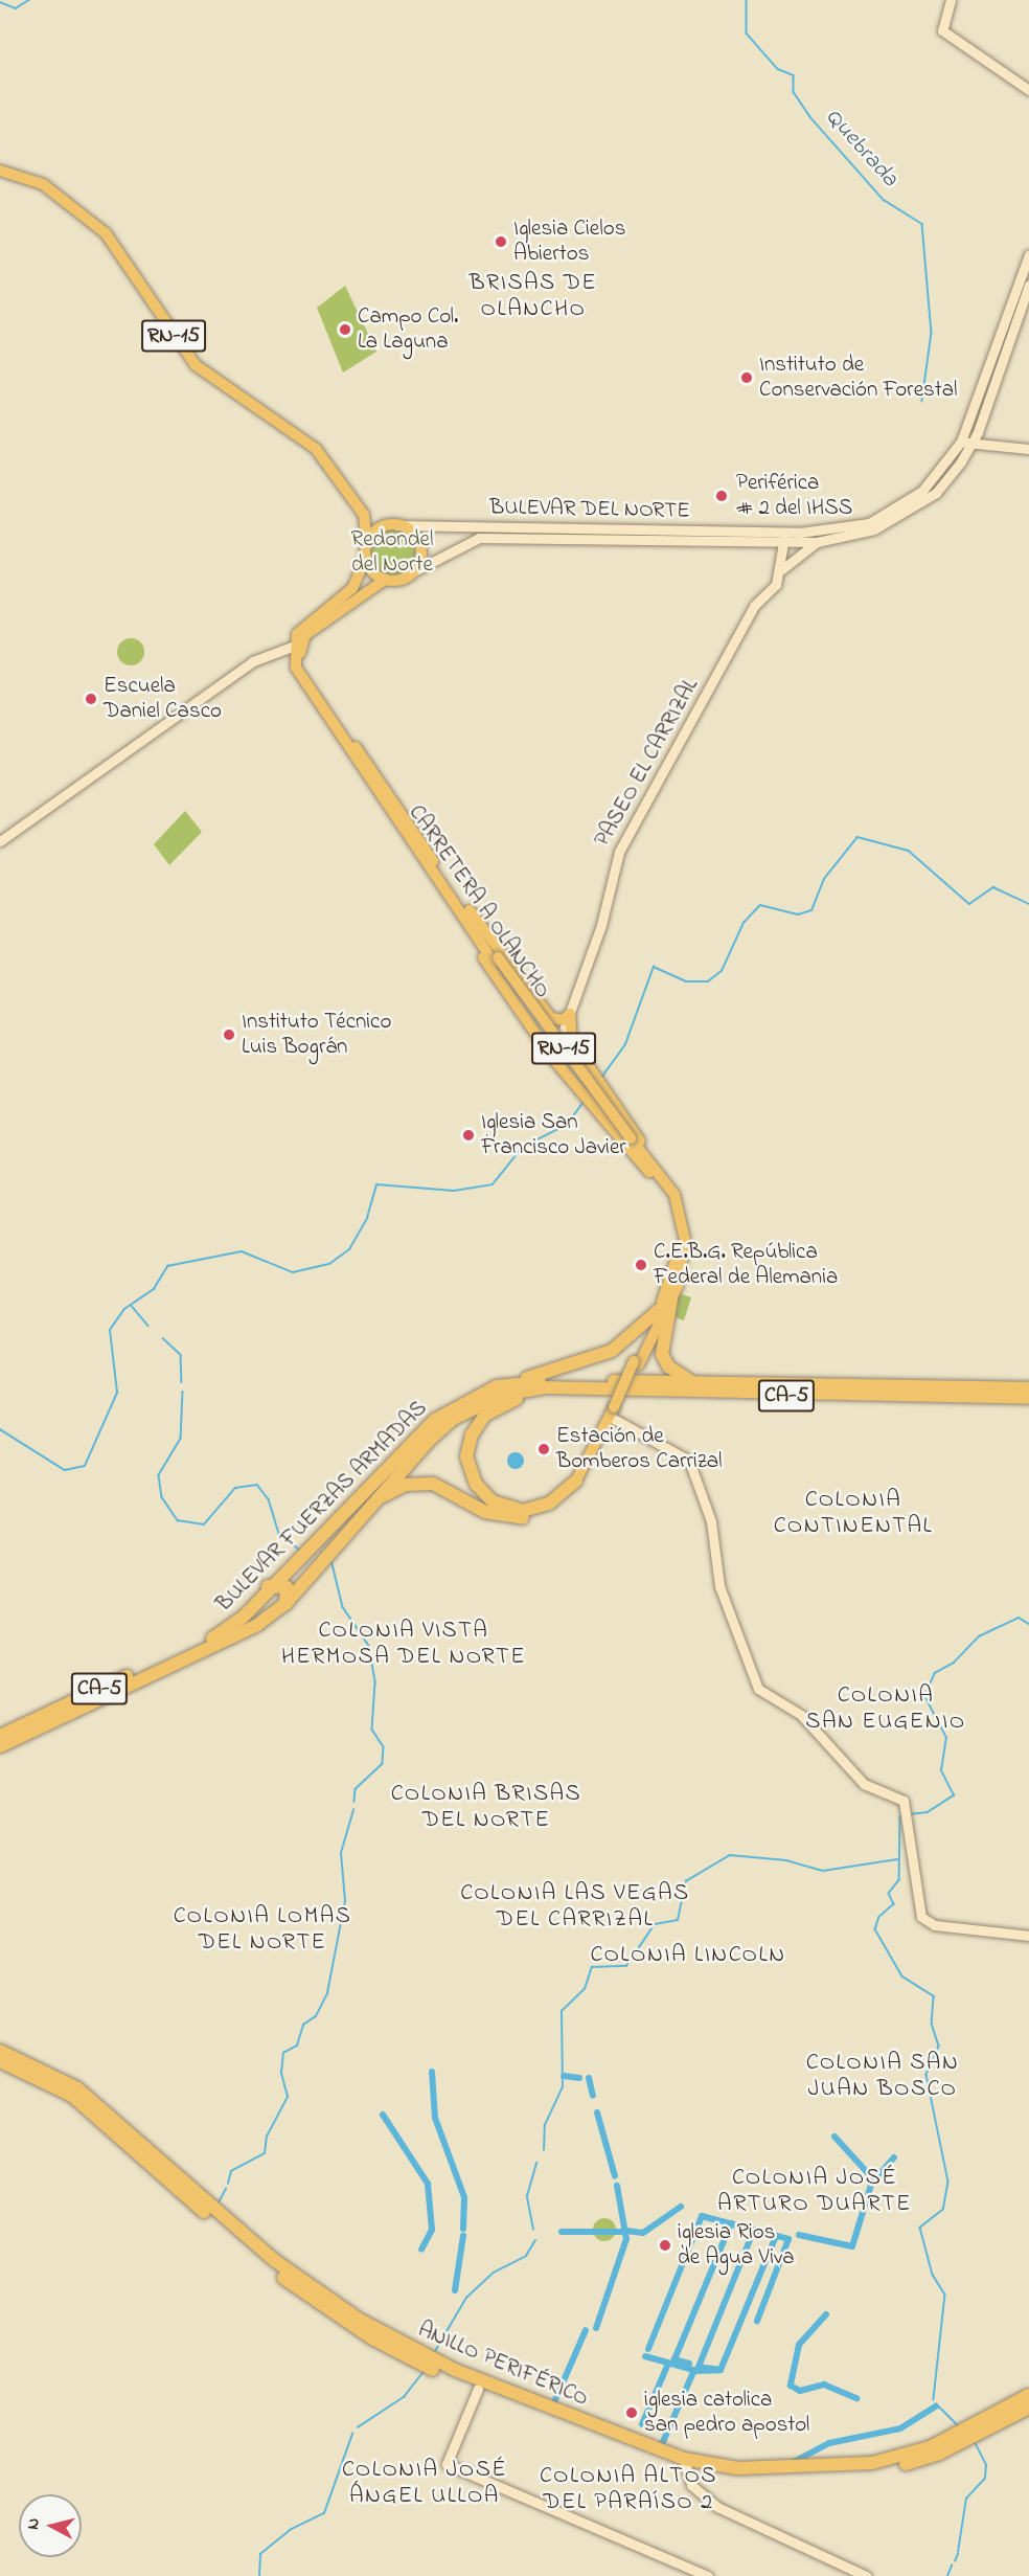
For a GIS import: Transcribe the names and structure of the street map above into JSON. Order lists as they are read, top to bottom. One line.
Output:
{"streets":{"highway":["CA-5","BULEVAR FUERZAS ARMADAS","ANILLO PERIFÉRICO"],"main road":["RN-15","CARRETERA A OLANCHO"],"street":["BULEVAR DEL NORTE","PASEO EL CARRIZAL"]},"crossings":[["RN-15","BULEVAR DEL NORTE"],["RN-15","CARRETERA A OLANCHO"],["BULEVAR DEL NORTE","PASEO EL CARRIZAL"],["BULEVAR DEL NORTE","CARRETERA A OLANCHO"]],"districts":["BRISAS DE OLANCHO","COLONIA CONTINENTAL","COLONIA VISTA HERMOSA DEL NORTE","COLONIA SAN EUGENIO","COLONIA BRISAS DEL NORTE","COLONIA LAS VEGAS DEL CARRIZAL","COLONIA LOMAS DEL NORTE","COLONIA LINCOLN","COLONIA SAN JUAN BOSCO","COLONIA JOSÉ ARTURO DUARTE","COLONIA JOSÉ ÁNGEL ULLOA","COLONIA ALTOS DEL PARAÍSO 2"],"water":["Quebrada"],"parks":["Redondel del Norte"],"places":["Iglesia Cielos Abiertos","Campo Col. La Laguna","Instituto de Conservación Forestal","Periférica # 2 del IHSS","Escuela Daniel Casco","Instituto Técnico Luis Bográn","Iglesia San Francisco Javier","C.E.B.G. República Federal de Alemania","Estación de Bomberos Carrizal","iglesia Rios de Agua Viva","iglesia catolica san pedro apostol"],"north":"left"}
